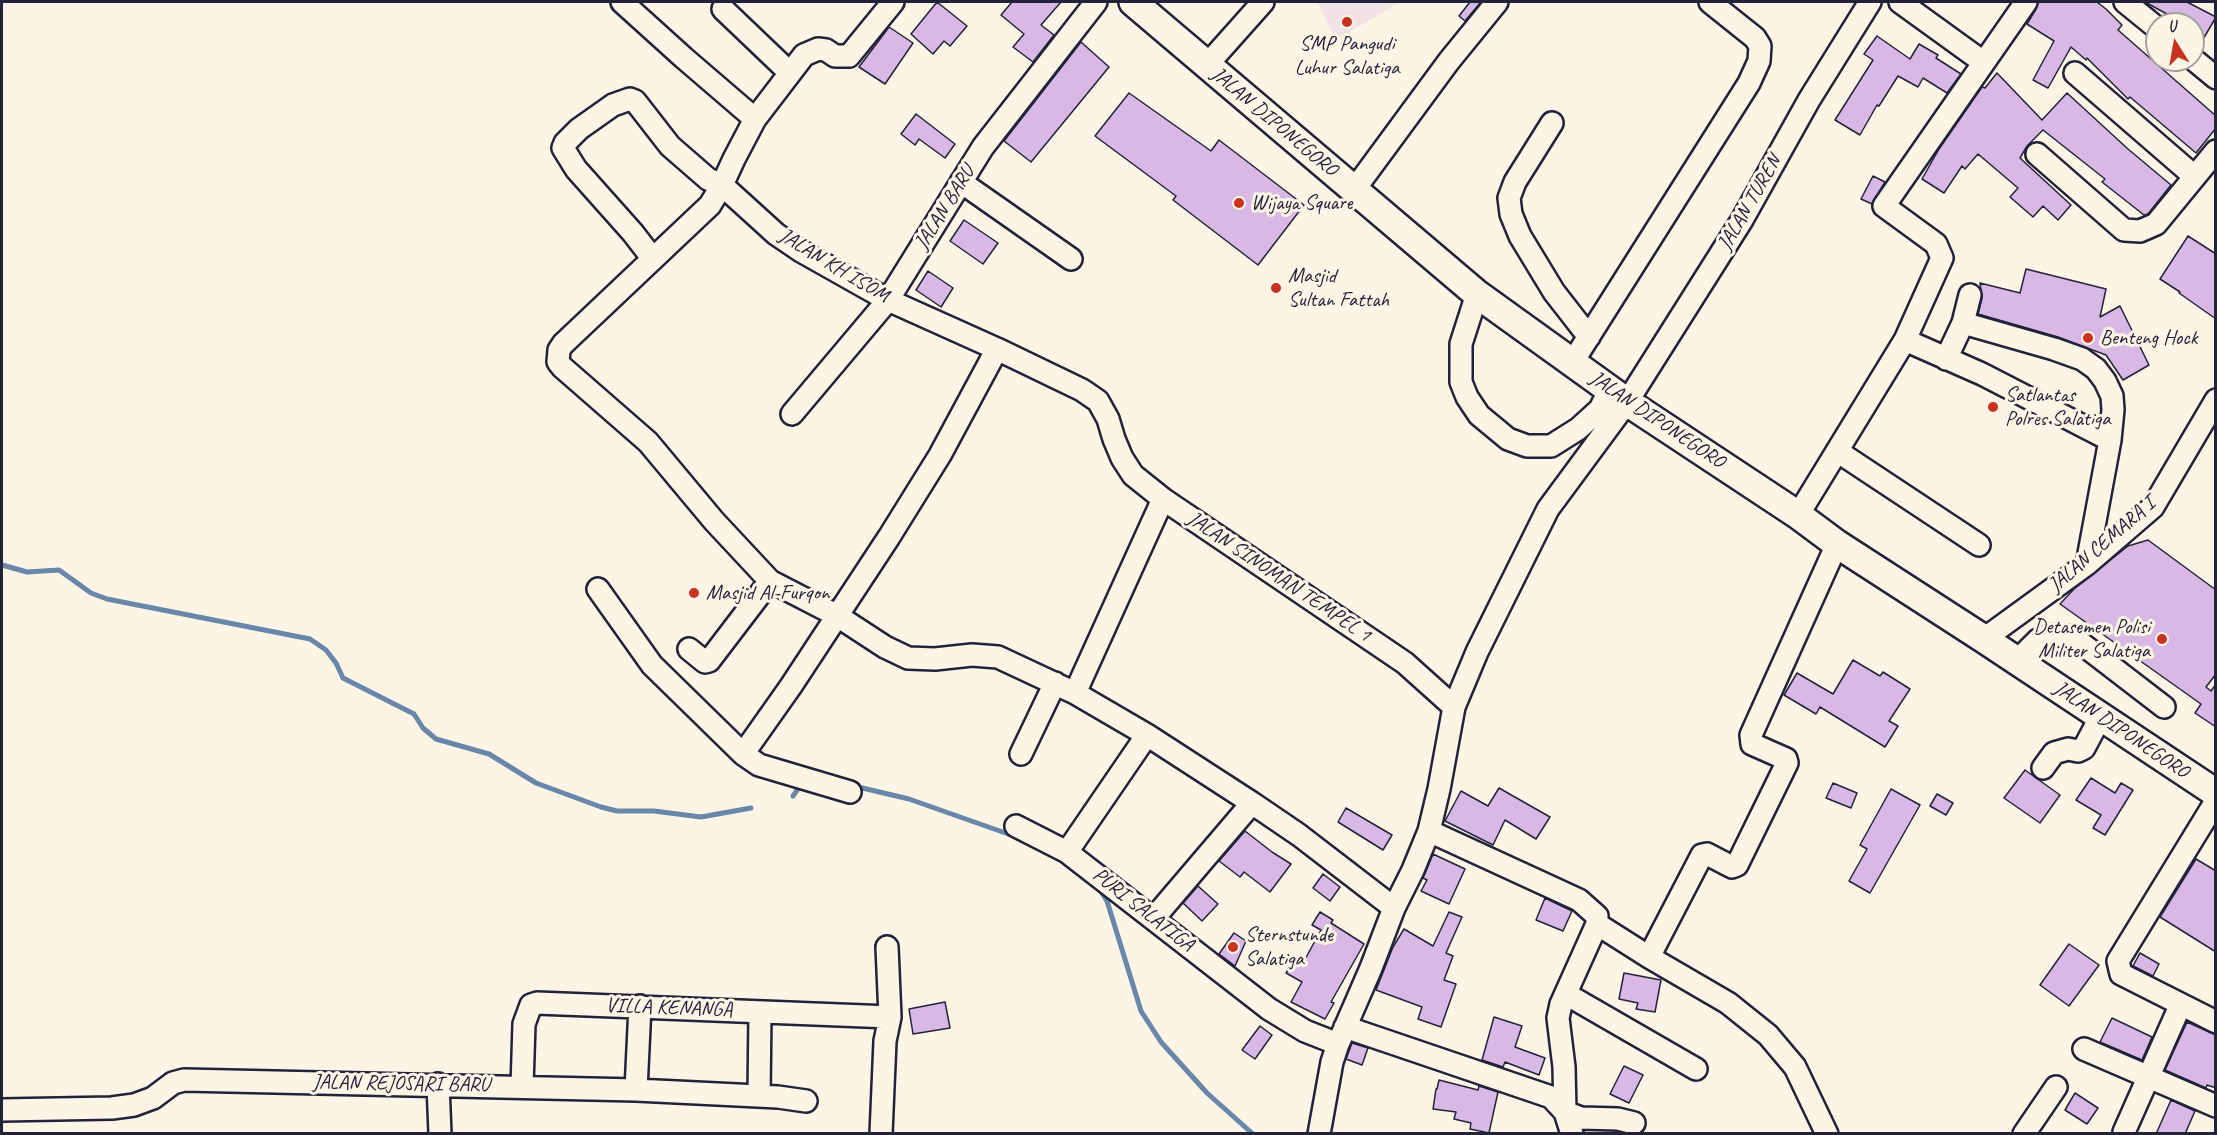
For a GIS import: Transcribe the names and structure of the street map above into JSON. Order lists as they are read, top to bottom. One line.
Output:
{"streets":{"main road":["JALAN DIPONEGORO"],"street":["JALAN TUREN","JALAN BARU","JALAN KH ISOM","JALAN CEMARA I","JALAN SINOMAN TEMPEL 1","PURI SALATIGA","VILLA KENANGA","JALAN REJOSARI BARU"]},"crossings":[["JALAN DIPONEGORO","JALAN TUREN"],["JALAN DIPONEGORO","JALAN CEMARA I"],["JALAN BARU","JALAN KH ISOM"],["JALAN KH ISOM","JALAN SINOMAN TEMPEL 1"],["VILLA KENANGA","JALAN REJOSARI BARU"]],"places":["SMP Pangudi Luhur Salatiga","Wijaya Square","Masjid Sultan Fattah","Benteng Hock","Satlantas Polres Salatiga","Masjid Al-Furqon","Detasemen Polisi Militer Salatiga","Sternstunde Salatiga"],"north":"top"}
